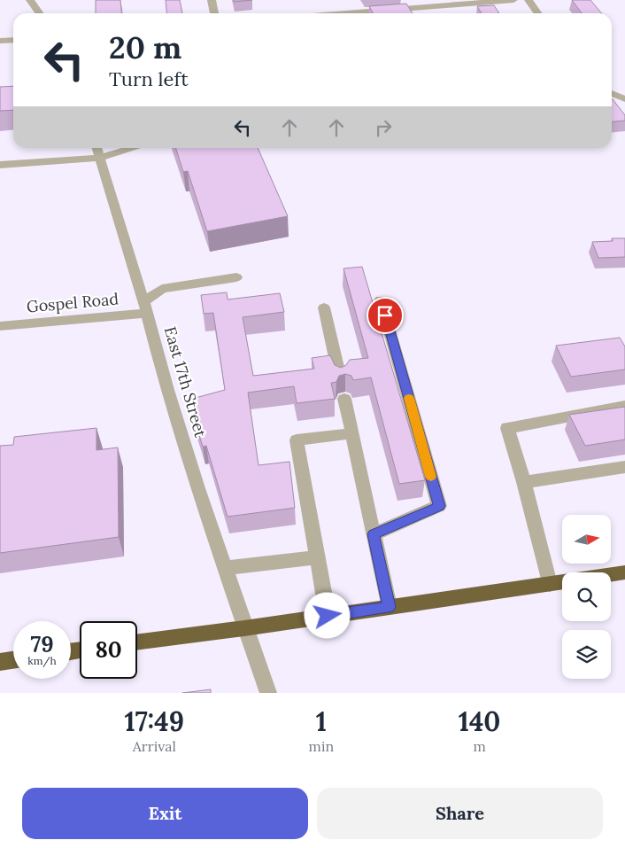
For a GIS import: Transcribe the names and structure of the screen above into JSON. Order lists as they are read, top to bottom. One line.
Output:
{"streets":{"street":["Gospel Road","East 17th Street"]},"crossings":[["Gospel Road","East 17th Street"]],"north":"right","page":{"turn":["20 m","Turn left"],"speed":"79 km/h","limit":"80","eta":["17:49","Arrival","1","min","140","m"],"buttons":["Exit","Share"]}}
